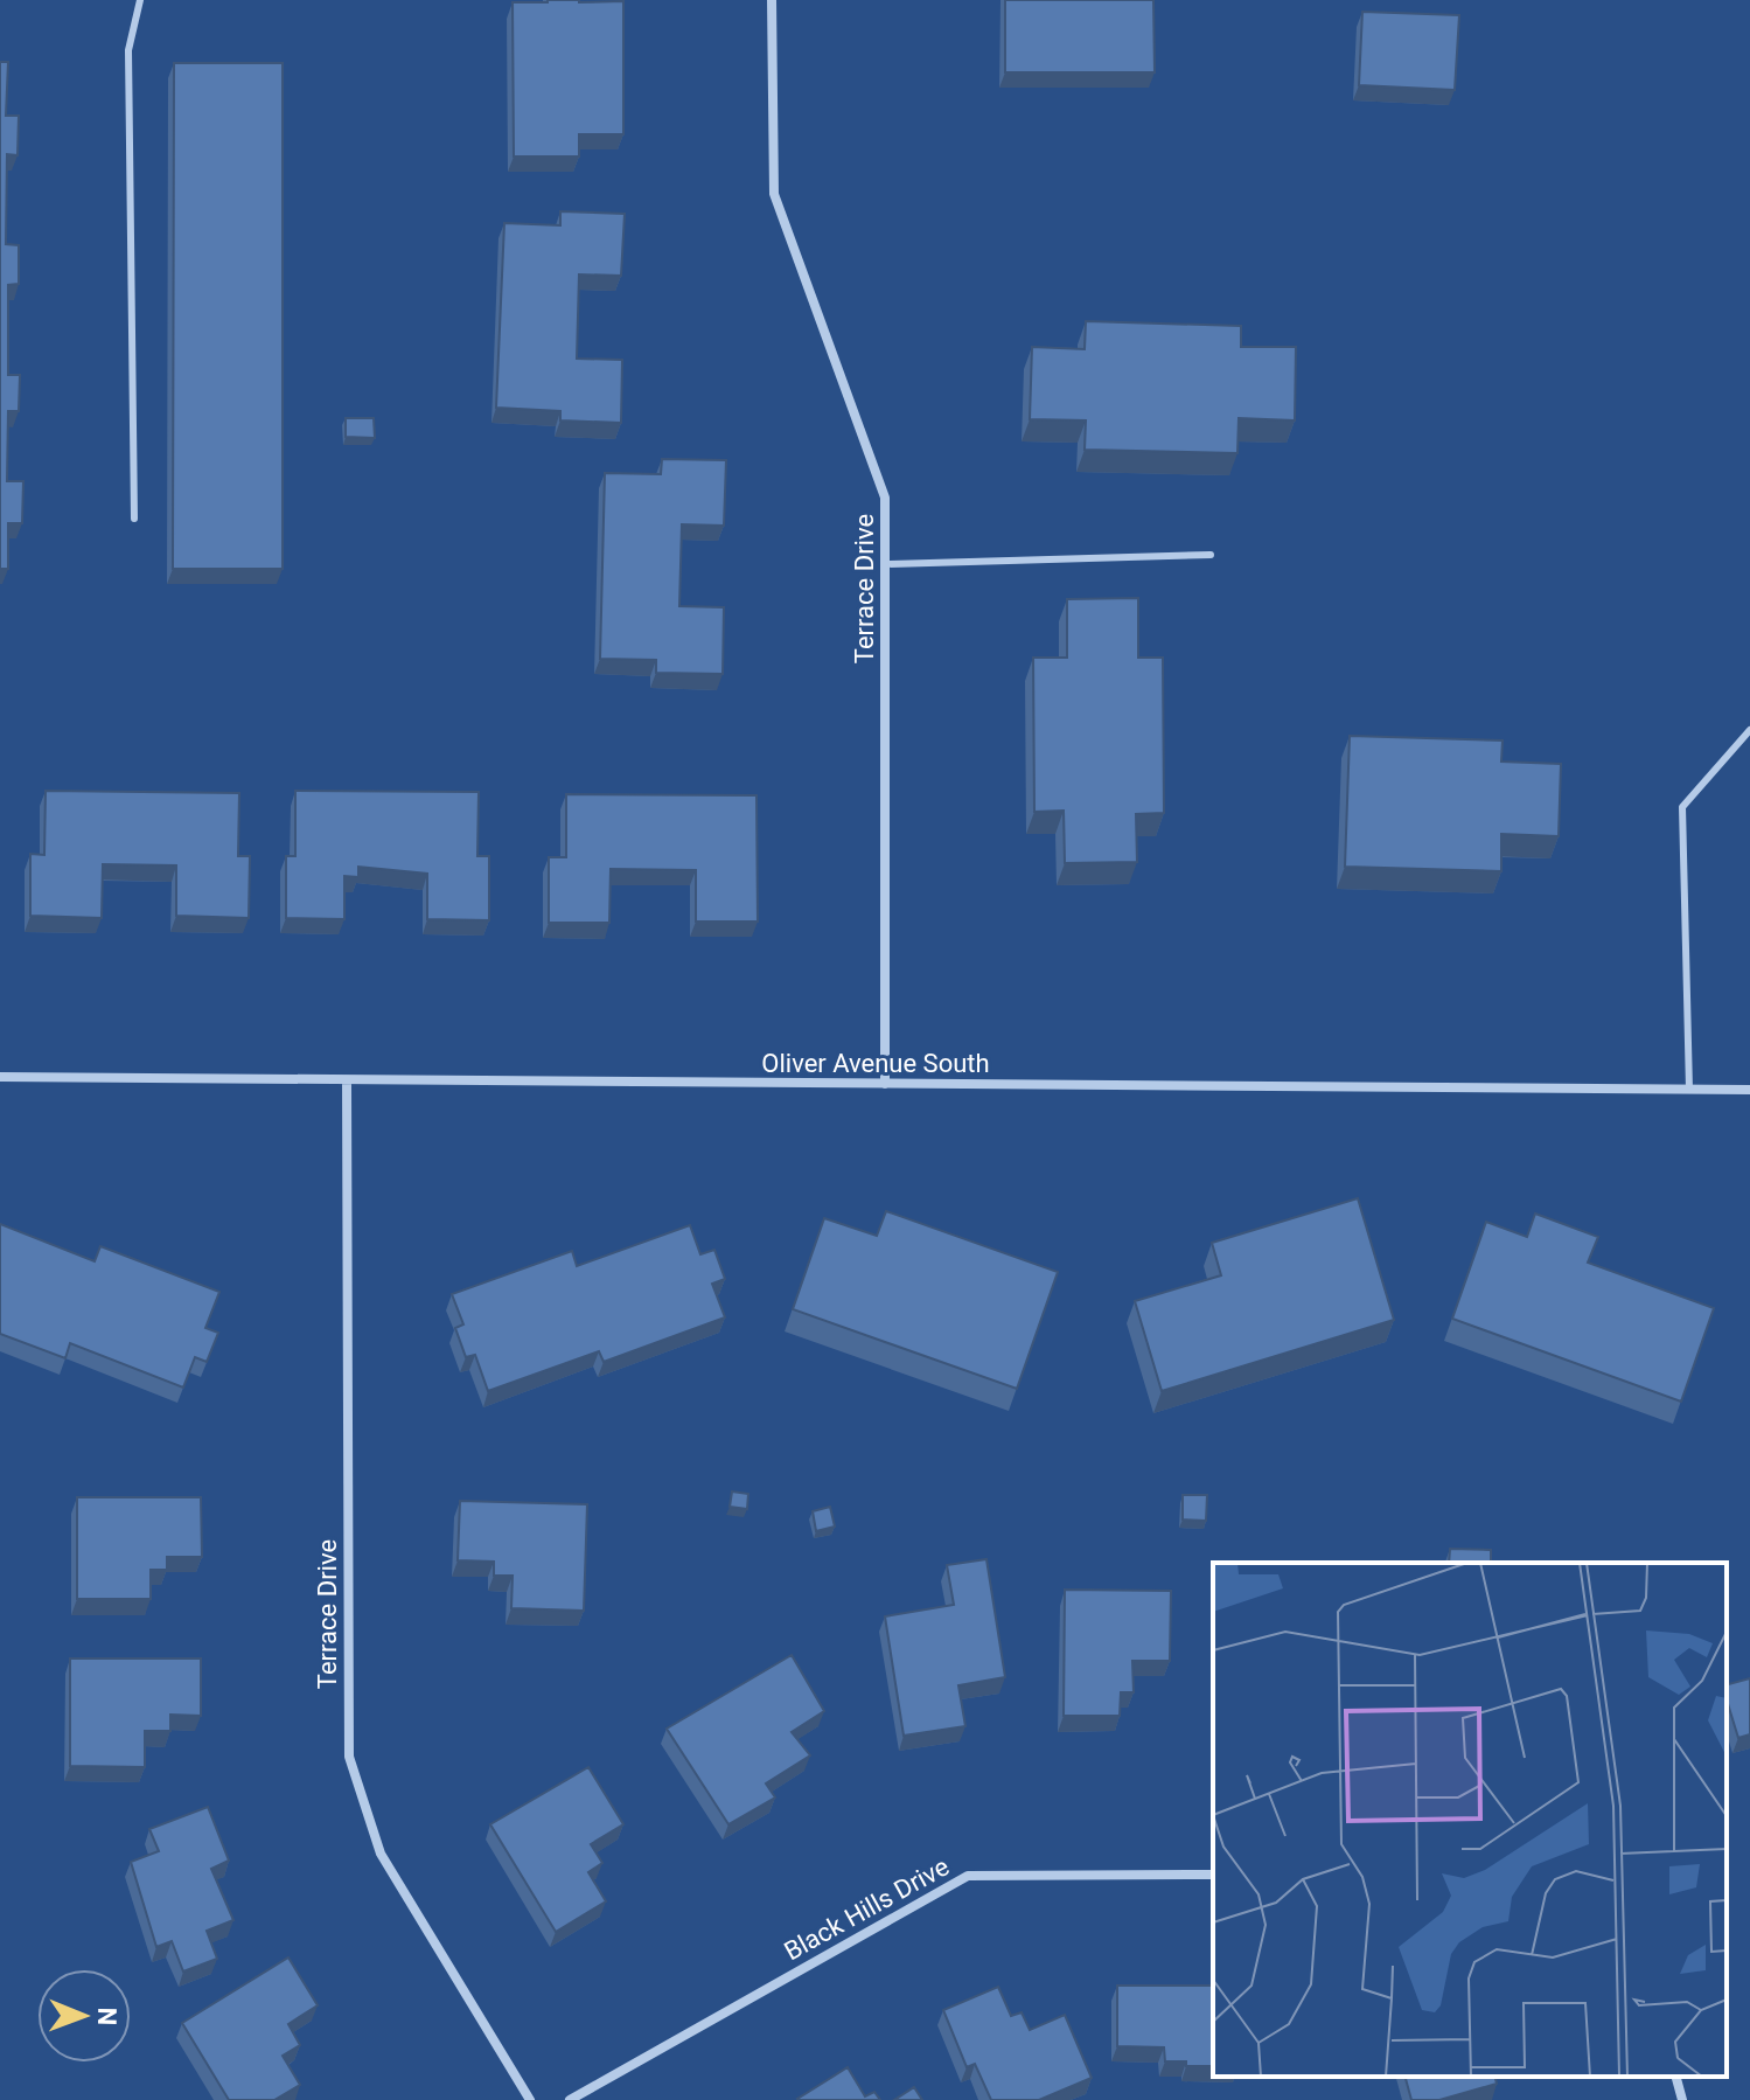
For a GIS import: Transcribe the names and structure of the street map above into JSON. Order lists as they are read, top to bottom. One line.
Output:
{"streets":{"street":["Terrace Drive","Oliver Avenue South","Black Hills Drive"]},"crossings":[["Terrace Drive","Oliver Avenue South"]],"north":"right"}
